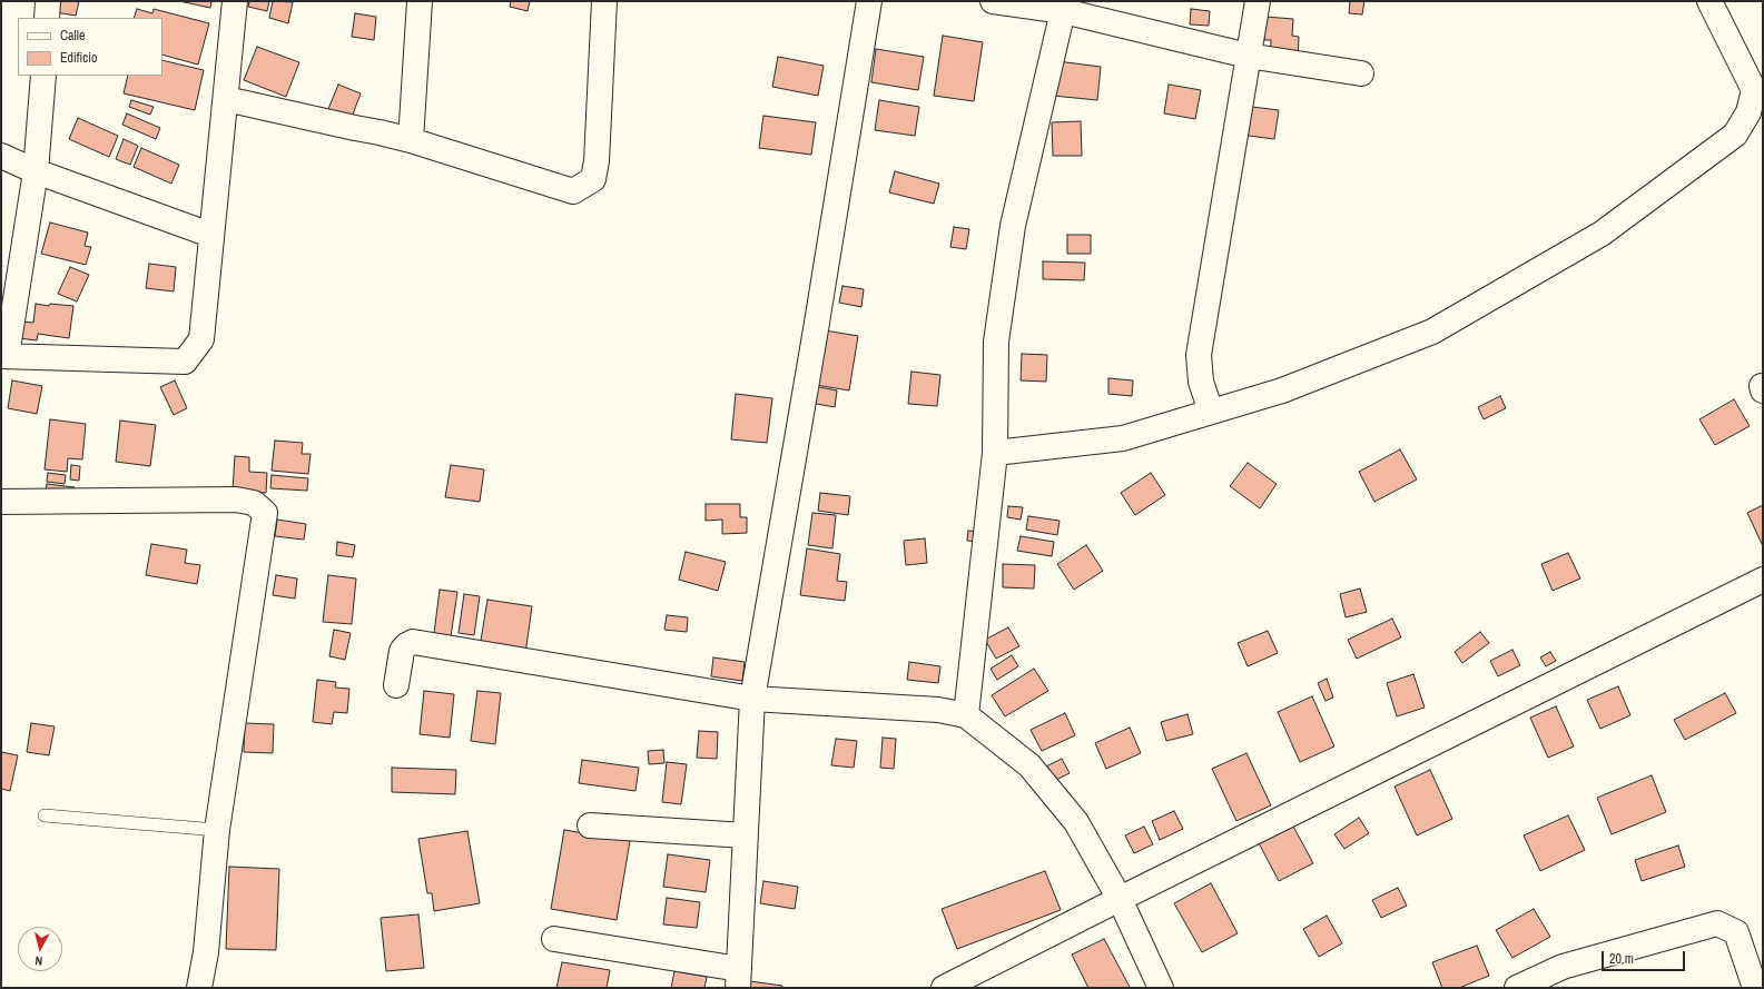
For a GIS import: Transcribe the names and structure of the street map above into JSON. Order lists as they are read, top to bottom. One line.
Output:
{"legend":["Calle","Edificio"],"scale_bar":"20 m","north":"bottom"}
